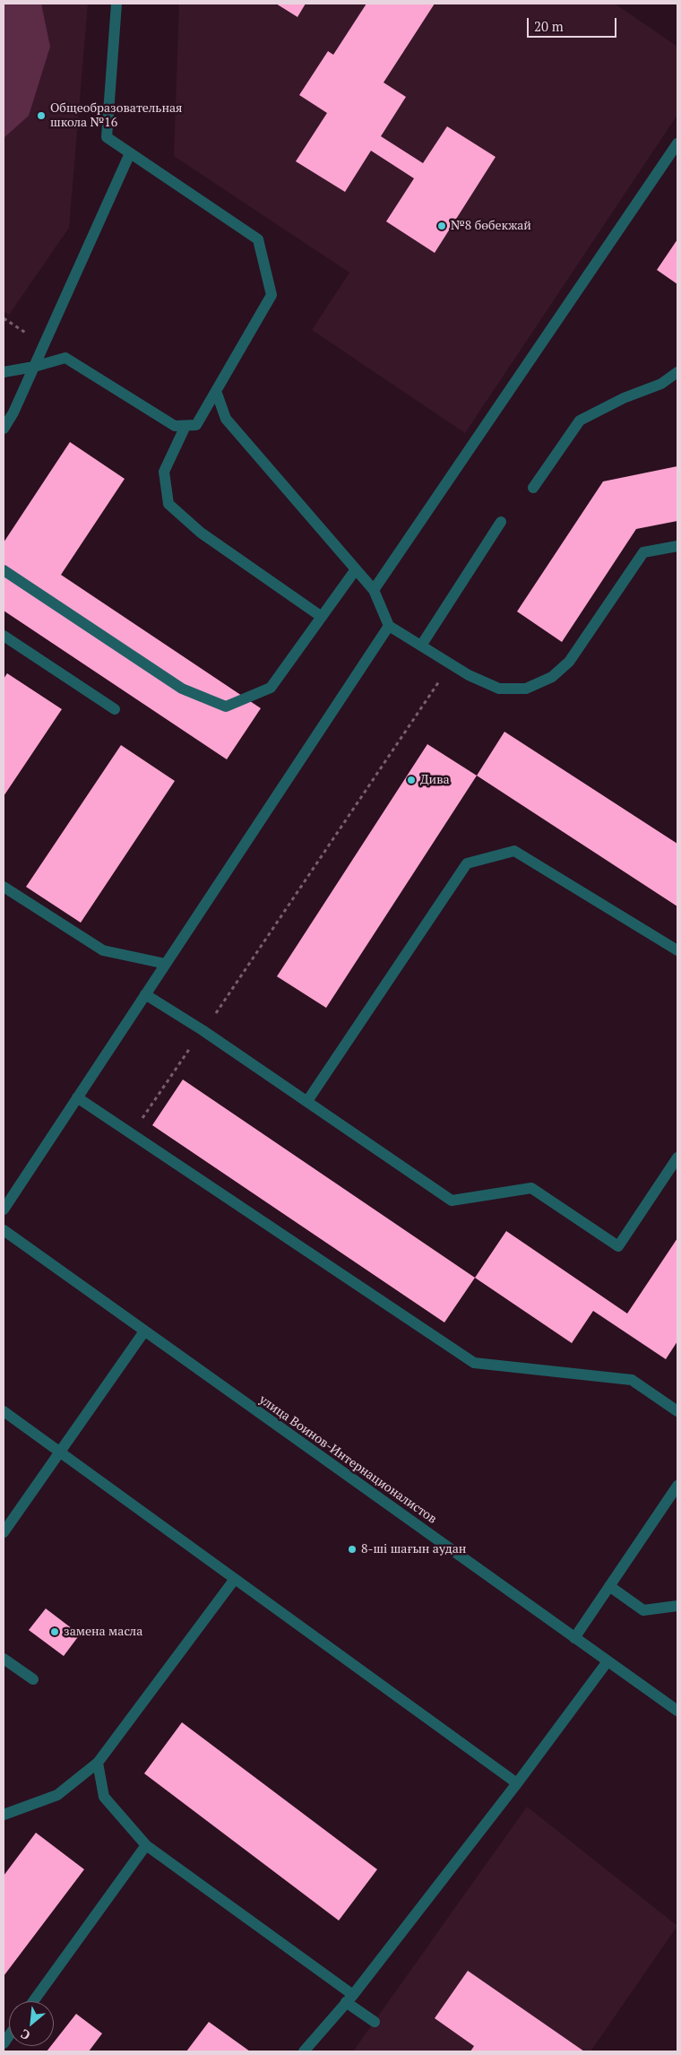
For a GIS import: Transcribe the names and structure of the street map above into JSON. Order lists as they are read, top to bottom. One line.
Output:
{"streets":{"street":["улица Воинов-Интернационалистов"]},"places":["Общеобразовательная школа №16","№8 бөбекжай","Дива","8-ші шағын аудан","замена масла"],"scale_bar":"20 m","north":"bottom left"}
